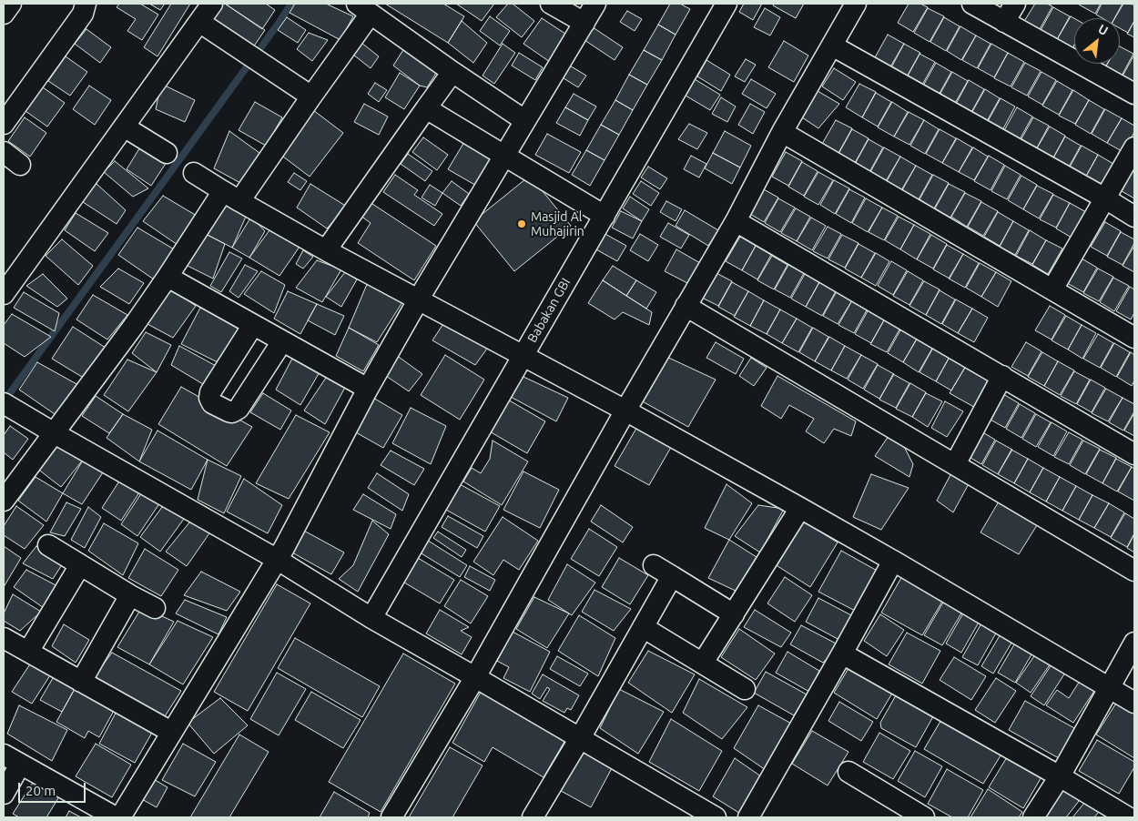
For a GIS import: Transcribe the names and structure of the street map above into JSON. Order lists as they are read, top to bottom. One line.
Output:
{"streets":{"street":["Babakan GBI"]},"places":["Masjid Al Muhajirin"],"scale_bar":"20 m","north":"top right"}
